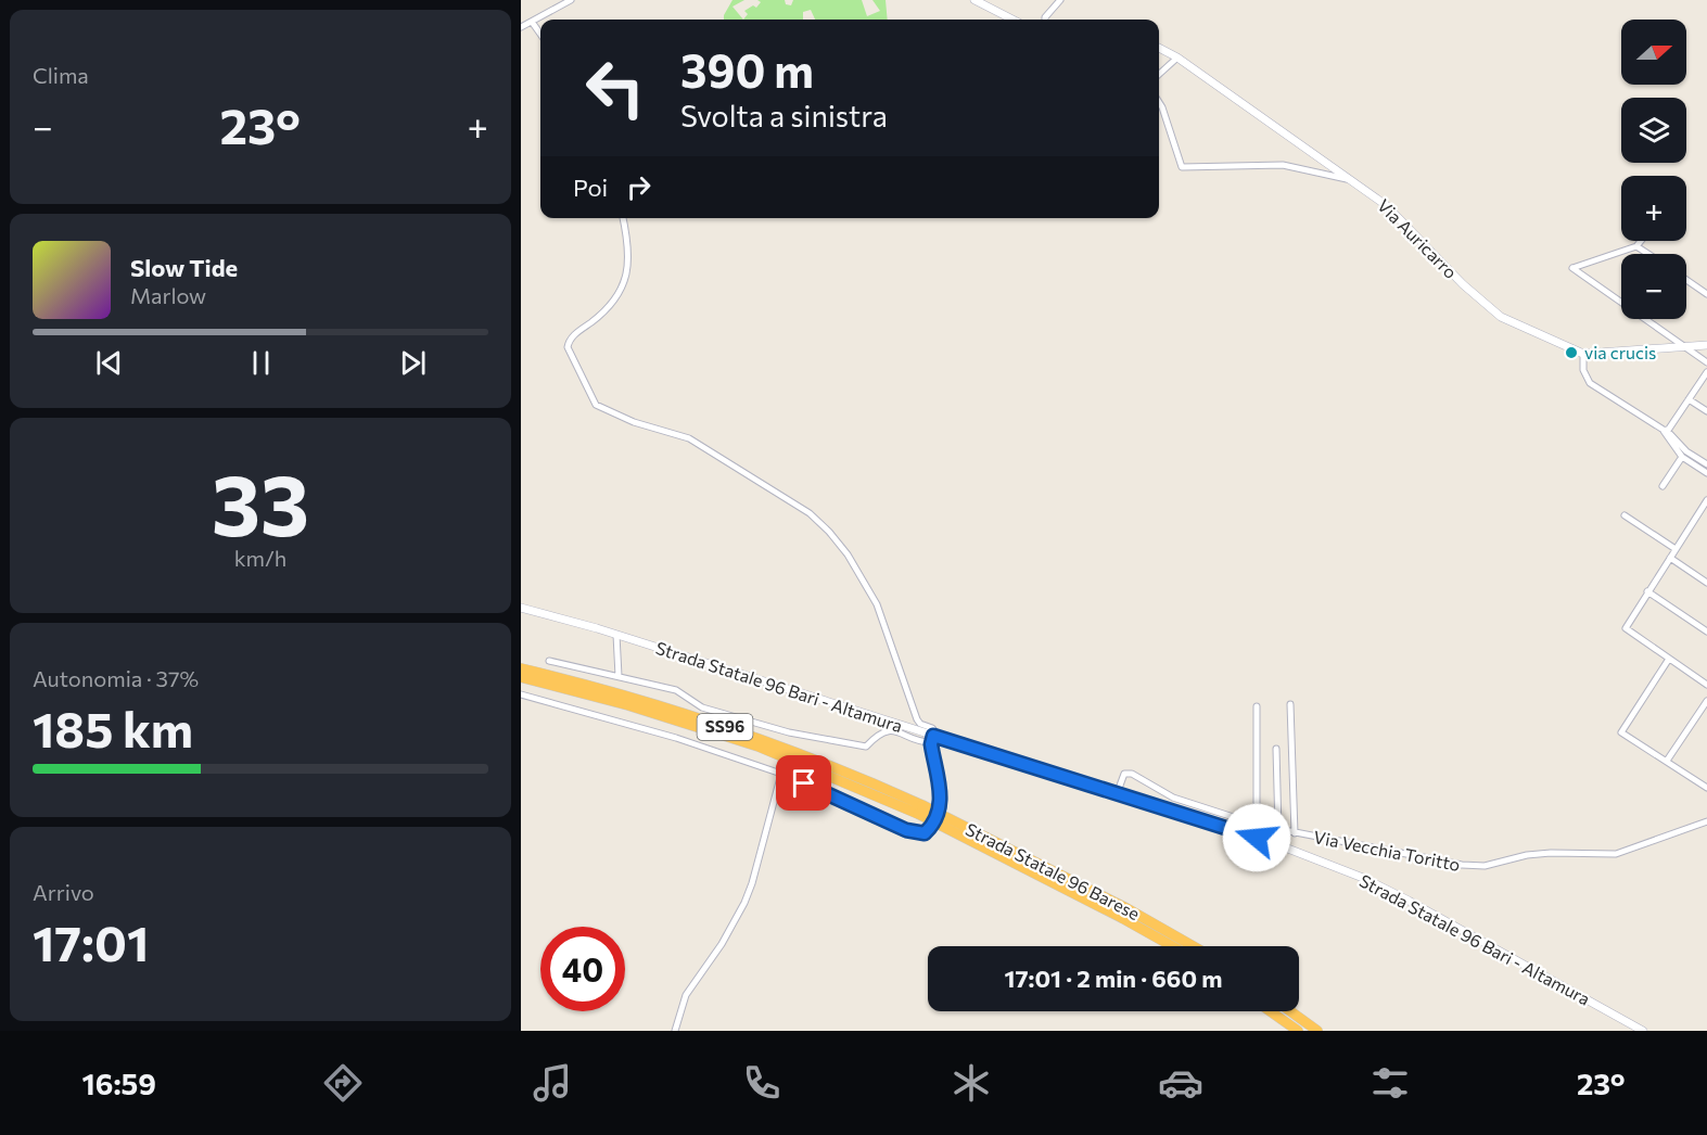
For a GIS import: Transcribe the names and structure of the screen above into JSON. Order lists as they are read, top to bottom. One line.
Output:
{"streets":{"highway":["SS96","Strada Statale 96 Barese"],"street":["Via Auricarro","Strada Statale 96 Bari - Altamura","Via Vecchia Toritto"]},"crossings":[["Strada Statale 96 Bari - Altamura","Via Vecchia Toritto"]],"places":["via crucis"],"north":"right","page":{"tile":["Clima",["33","km/h"],["Autonomia · 37%","185 km"],["Arrivo","17:01"]],"map_buttons":["+","−"],"turn":["390 m","Svolta a sinistra"],"heat":["−","23°","+"],"then":"Poi","song":["Slow Tide","Marlow"],"limit":"40","trip":"17:01 · 2 min · 660 m","tabs":["16:59","23°"]}}
